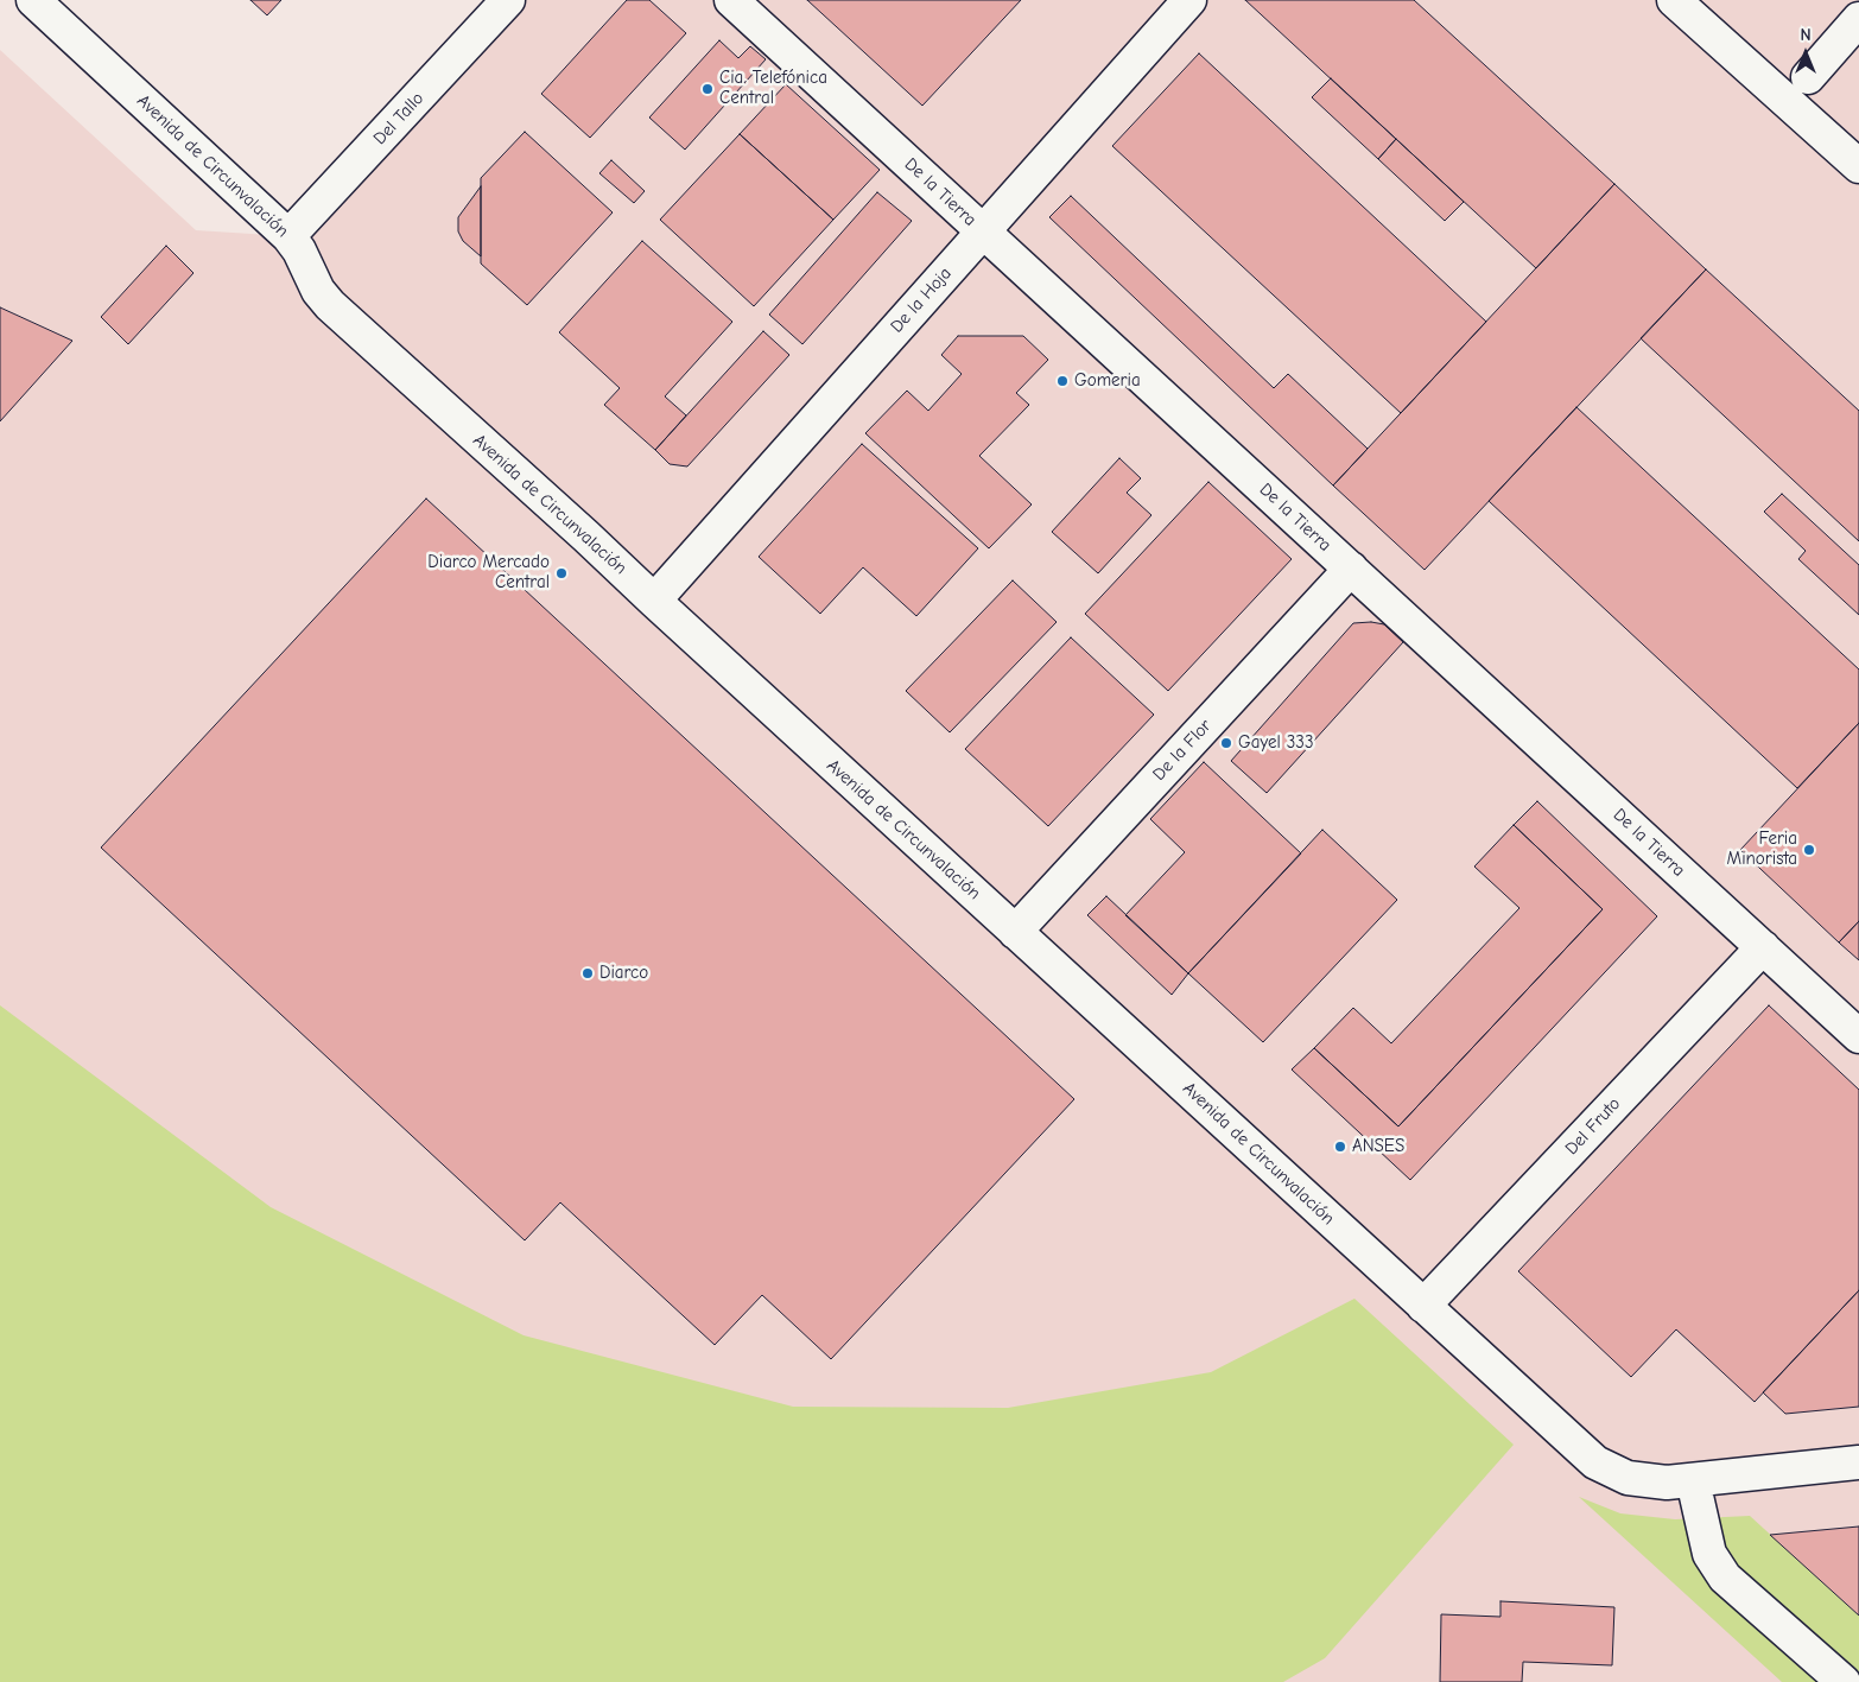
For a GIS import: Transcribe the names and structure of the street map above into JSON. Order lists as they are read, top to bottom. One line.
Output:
{"streets":{"street":["Del Tallo","Avenida de Circunvalación","De la Tierra","De la Hoja","De la Flor","Del Fruto"]},"crossings":[["Del Tallo","Avenida de Circunvalación"],["Avenida de Circunvalación","De la Hoja"],["Avenida de Circunvalación","De la Flor"],["Avenida de Circunvalación","Del Fruto"],["De la Tierra","De la Hoja"],["De la Tierra","De la Flor"],["De la Tierra","Del Fruto"]],"places":["Cia. Telefónica Central","Gomeria","Diarco Mercado Central","Gayel 333","Feria Minorista","Diarco","ANSES"],"north":"top"}
